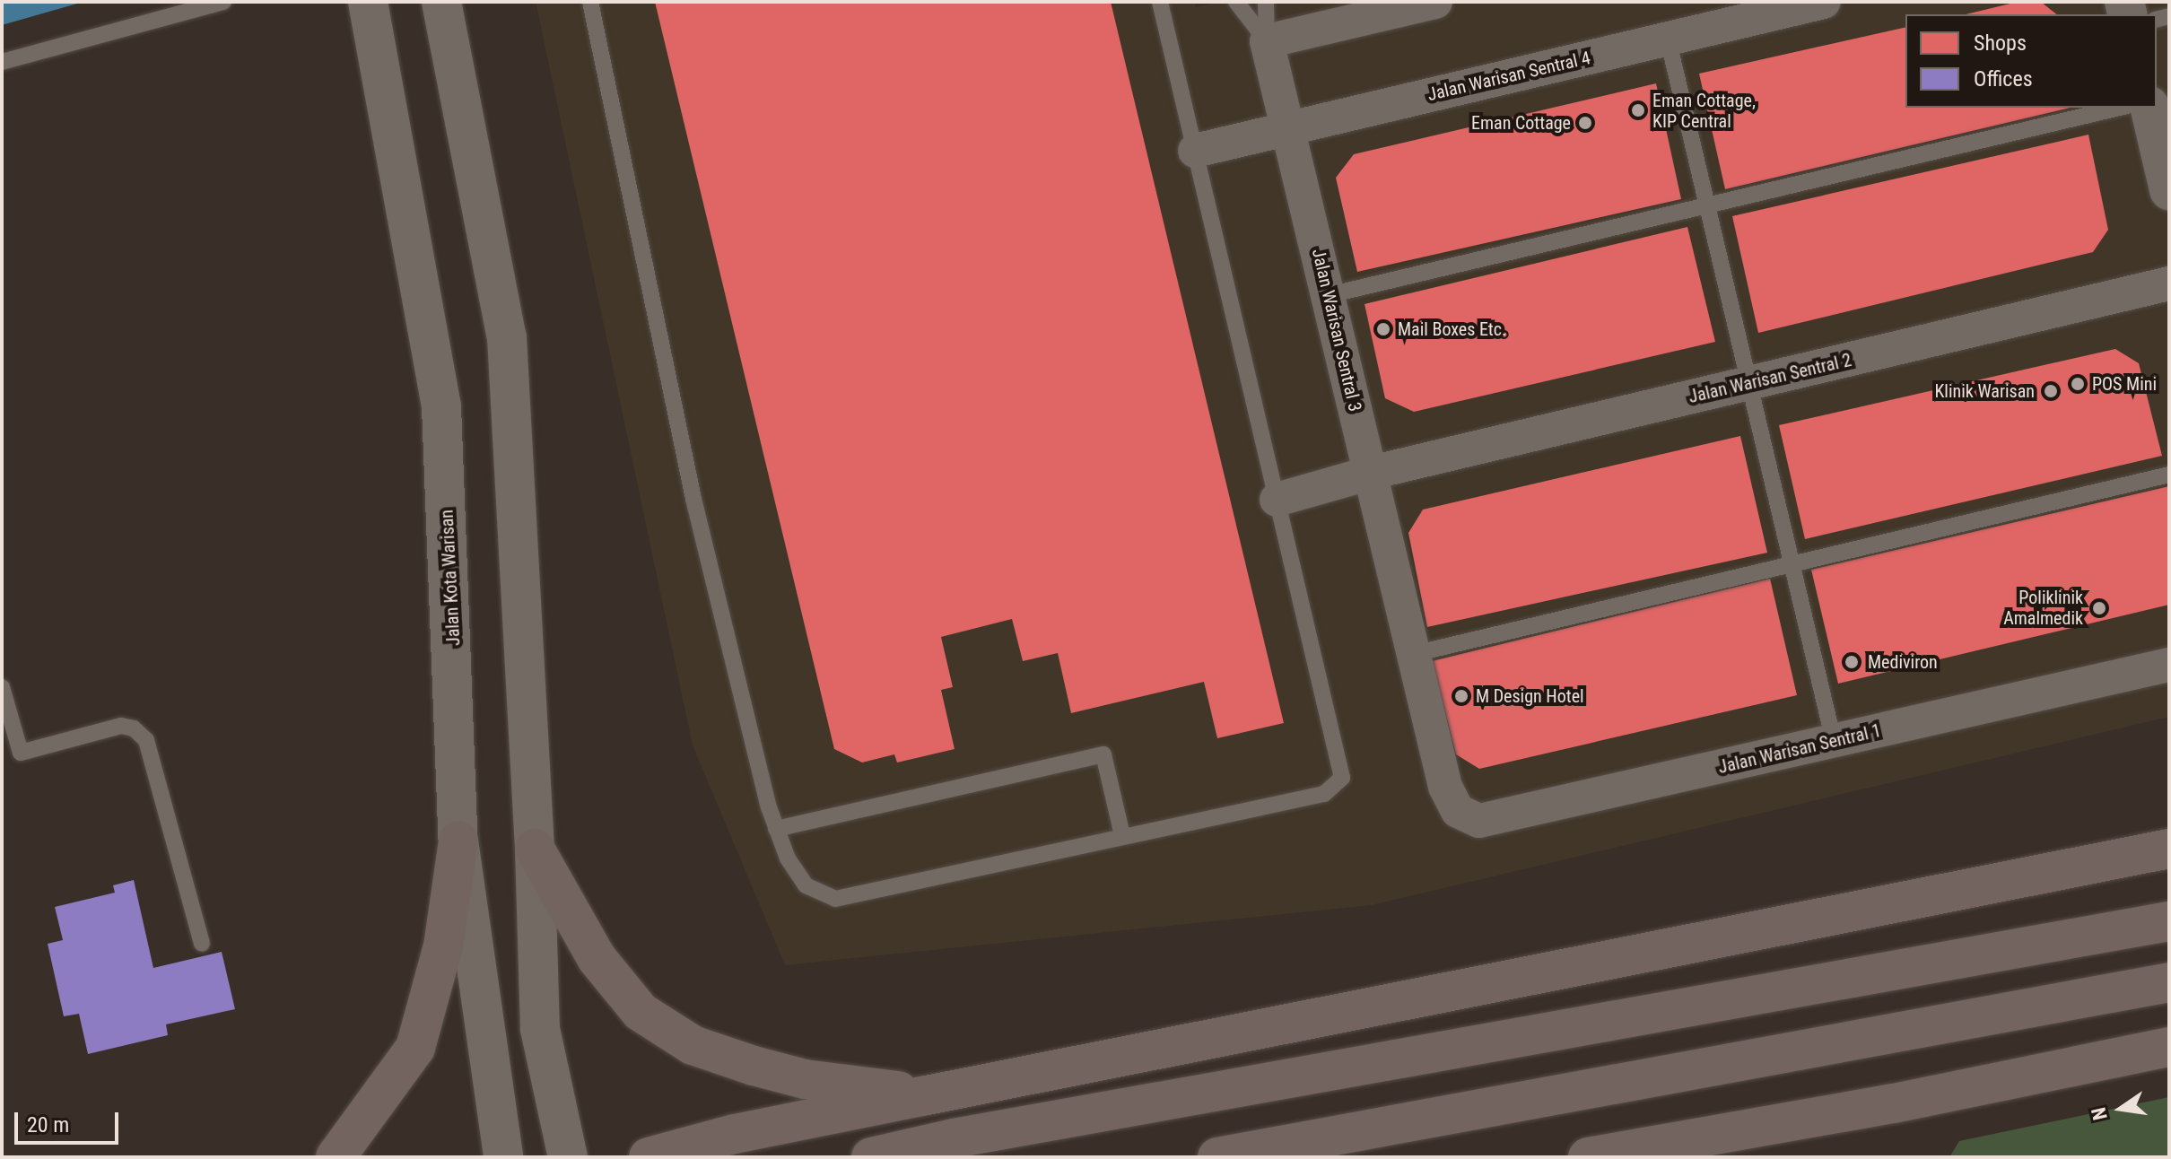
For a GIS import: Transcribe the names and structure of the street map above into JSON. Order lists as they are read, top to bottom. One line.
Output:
{"streets":{"street":["Jalan Warisan Sentral 4","Jalan Warisan Sentral 3","Jalan Warisan Sentral 2","Jalan Kota Warisan","Jalan Warisan Sentral 1"]},"crossings":[["Jalan Warisan Sentral 4","Jalan Warisan Sentral 3"],["Jalan Warisan Sentral 3","Jalan Warisan Sentral 2"],["Jalan Warisan Sentral 3","Jalan Warisan Sentral 1"]],"places":["Eman Cottage, KIP Central","Eman Cottage","Mail Boxes Etc.","POS Mini","Klinik Warisan","Poliklinik Amalmedik","Mediviron","M Design Hotel"],"legend":["Shops","Offices"],"scale_bar":"20 m","north":"left"}
